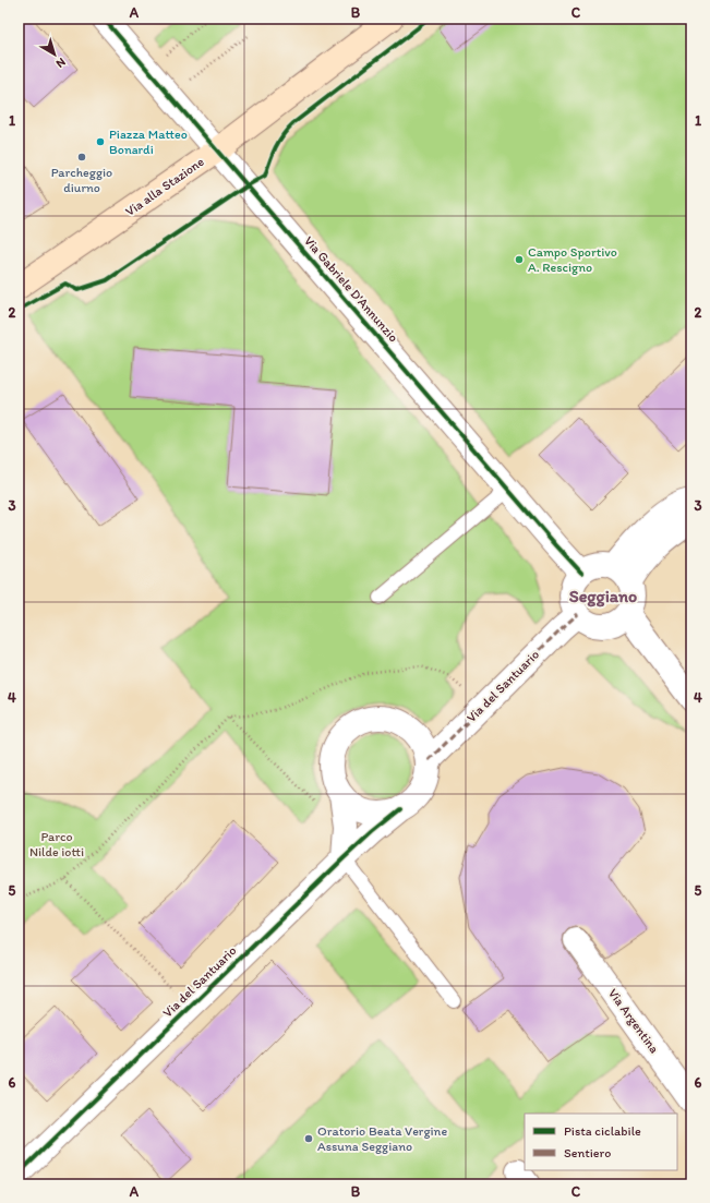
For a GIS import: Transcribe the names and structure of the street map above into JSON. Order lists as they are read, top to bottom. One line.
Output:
{"streets":{"street":["Via alla Stazione","Via Gabriele D'Annunzio","Via del Santuario","Via Argentina"]},"crossings":[["Via alla Stazione","Via Gabriele D'Annunzio"],["Via Gabriele D'Annunzio","Via del Santuario"]],"districts":["Seggiano"],"parks":["Parco Nilde iotti"],"places":["Piazza Matteo Bonardi","Parcheggio diurno","Campo Sportivo A. Rescigno","Oratorio Beata Vergine Assuna Seggiano"],"legend":["Pista ciclabile","Sentiero"],"north":"bottom right","grid":{"columns":["A","B","C"],"rows":["1","2","3","4","5","6"]}}
